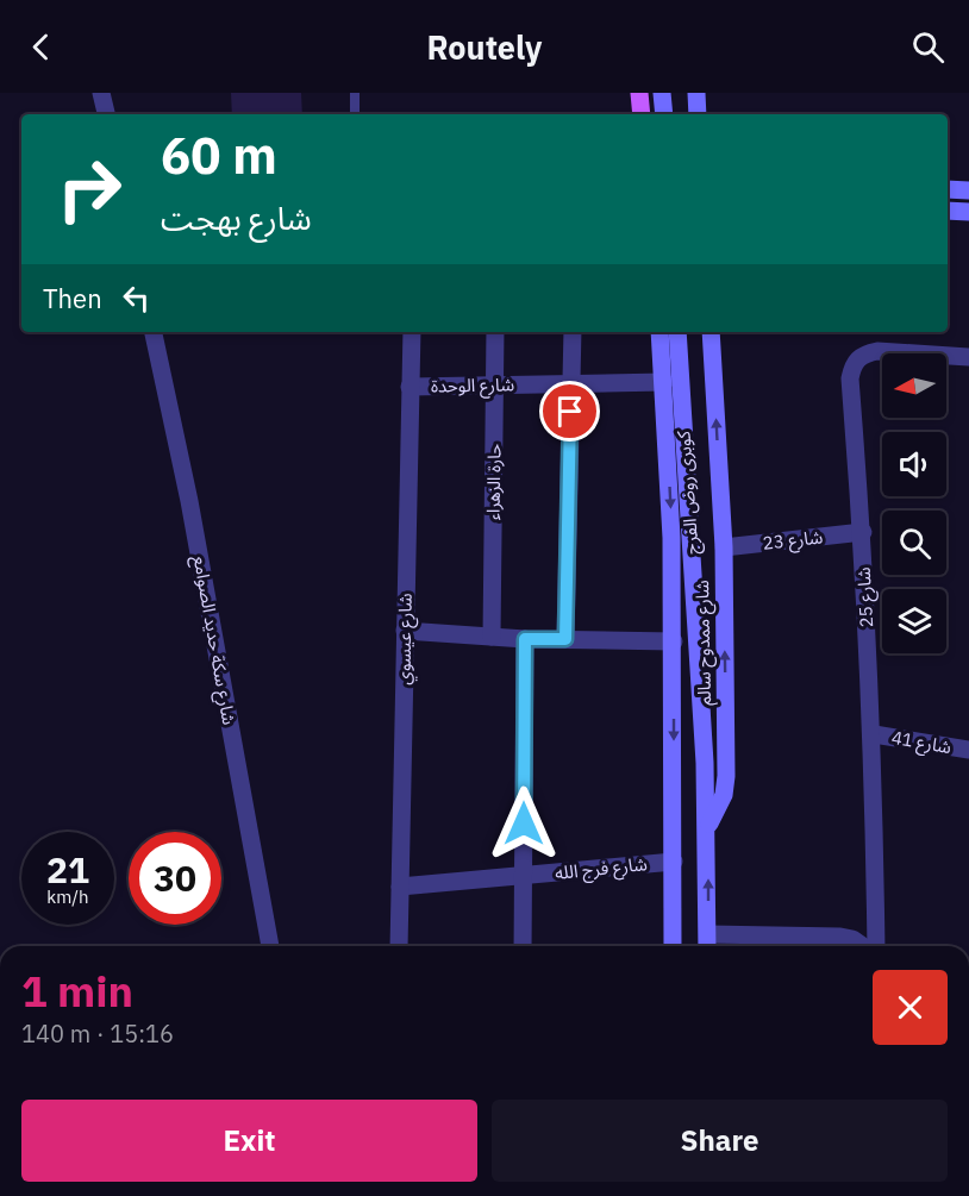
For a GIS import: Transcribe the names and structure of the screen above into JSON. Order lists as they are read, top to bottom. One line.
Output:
{"streets":{"main road":["كوبرى روض الفرج","شارع ممدوح سالم"],"street":["شارع الوحدة","حارة الزهراء","شارع 23","شارع 25","شارع عيسوي","شارع سكة حديد الصوامع","شارع 41","شارع فرج الله"]},"crossings":[["شارع الوحدة","حارة الزهراء"],["شارع الوحدة","شارع عيسوي"],["شارع الوحدة","شارع ممدوح سالم"],["كوبرى روض الفرج","شارع ممدوح سالم"],["شارع 23","شارع 25"],["شارع 23","شارع ممدوح سالم"],["شارع 25","شارع 41"],["شارع عيسوي","شارع فرج الله"],["شارع ممدوح سالم","شارع فرج الله"]],"north":"left","page":{"header":"Routely","turn":["60 m","شارع بهجت"],"then":"Then","speed":"21 km/h","limit":"30","heading":["1 min","140 m · 15:16"],"buttons":["Exit","Share"]}}
